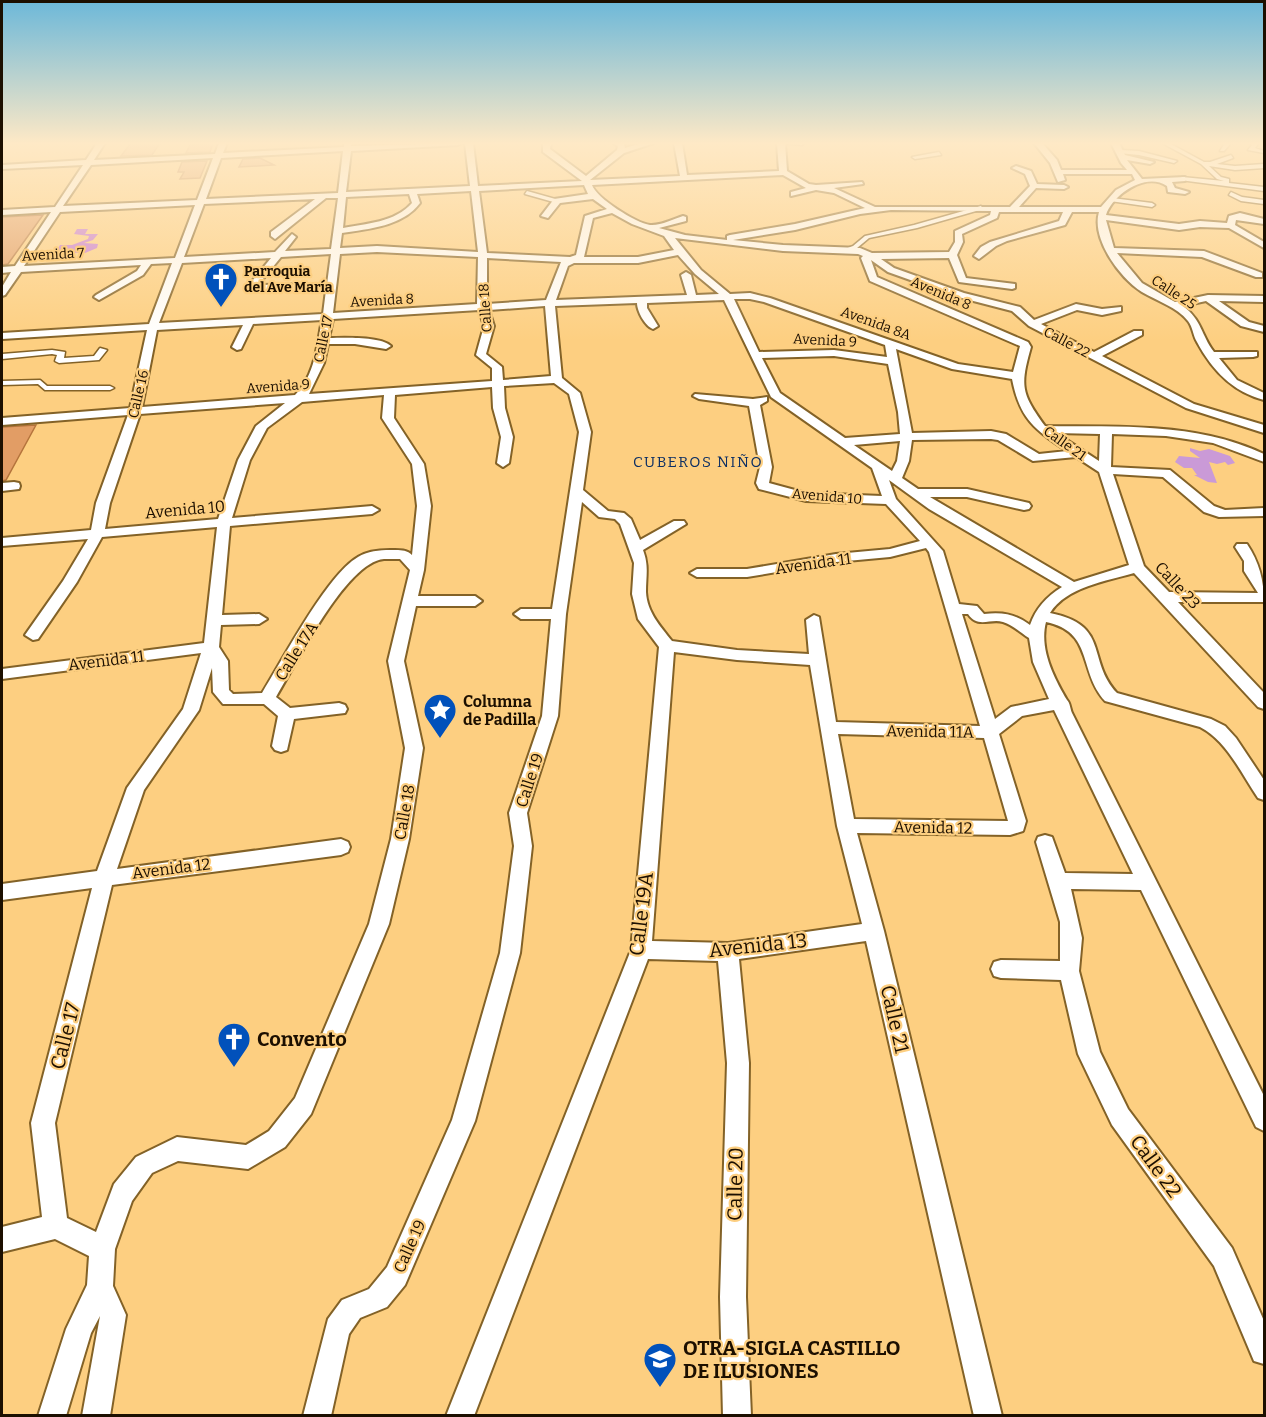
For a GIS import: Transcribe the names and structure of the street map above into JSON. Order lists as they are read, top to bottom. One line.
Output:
{"streets":{"street":["Avenida 7","Calle 25","Avenida 8","Calle 18","Avenida 8A","Calle 17","Avenida 9","Calle 22","Calle 16","Calle 21","Avenida 10","Avenida 11","Calle 23","Calle 17A","Avenida 11A","Calle 19","Avenida 12","Calle 19A","Avenida 13","Calle 20"]},"crossings":[["Avenida 7","Calle 18"],["Avenida 7","Calle 17"],["Avenida 7","Calle 16"],["Avenida 8","Calle 18"],["Avenida 8","Avenida 8A"],["Avenida 8","Calle 17"],["Avenida 8","Calle 22"],["Avenida 8","Calle 16"],["Avenida 8","Calle 21"],["Calle 18","Avenida 9"],["Calle 18","Calle 17A"],["Avenida 8A","Calle 21"],["Calle 17","Avenida 9"],["Calle 17","Avenida 10"],["Calle 17","Avenida 11"],["Calle 17","Calle 17A"],["Calle 17","Avenida 12"],["Avenida 9","Calle 16"],["Avenida 9","Calle 19"],["Calle 16","Avenida 10"],["Calle 21","Calle 23"],["Calle 21","Avenida 11A"],["Calle 21","Avenida 12"],["Calle 21","Avenida 13"],["Avenida 11A","Avenida 12"],["Calle 19A","Avenida 13"],["Avenida 13","Calle 20"]],"districts":["CUBEROS NIÑO"],"places":{"church":["Parroquia del Ave María","Convento"],"place":["Columna de Padilla"],"school or university":["OTRA-SIGLA CASTILLO DE ILUSIONES"]}}
